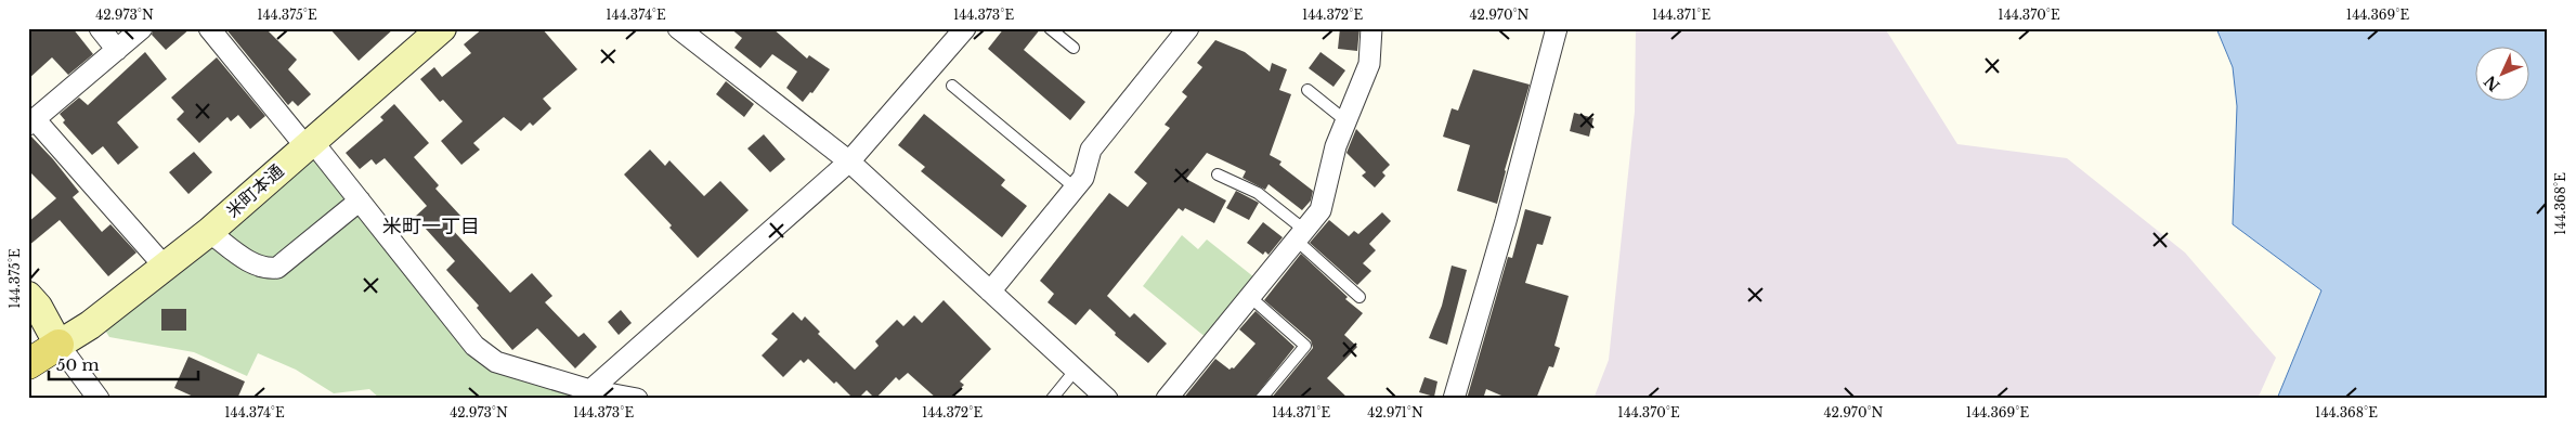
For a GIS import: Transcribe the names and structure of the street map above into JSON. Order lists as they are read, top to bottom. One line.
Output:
{"streets":{"street":["米町本通"]},"districts":["米町一丁目"],"scale_bar":"50 m","north":"bottom left","coordinates":["42.973°N","144.375°E","144.374°E","144.373°E","144.372°E","42.970°N","144.371°E","144.370°E","144.369°E","144.368°E","42.971°N"]}
